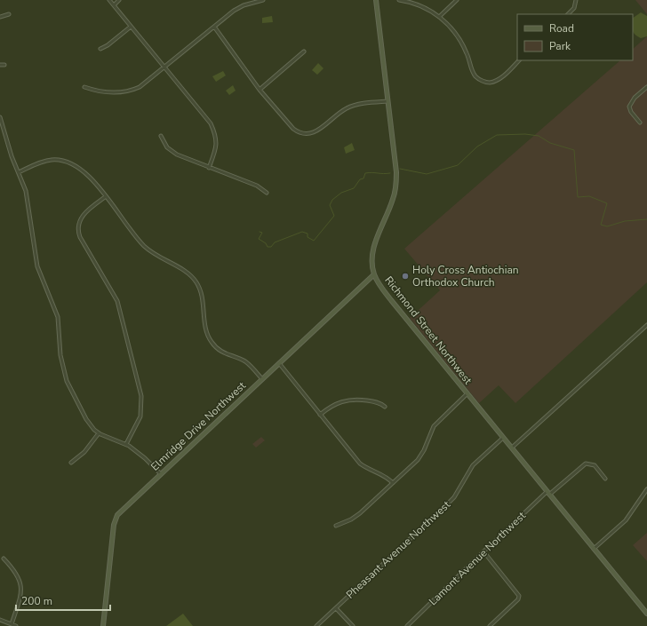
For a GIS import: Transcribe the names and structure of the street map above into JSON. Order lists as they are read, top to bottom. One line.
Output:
{"streets":{"street":["Richmond Street Northwest","Elmridge Drive Northwest","Pheasant Avenue Northwest","Lamont Avenue Northwest"]},"crossings":[["Richmond Street Northwest","Elmridge Drive Northwest"],["Richmond Street Northwest","Pheasant Avenue Northwest"],["Richmond Street Northwest","Lamont Avenue Northwest"]],"places":["Holy Cross Antiochian Orthodox Church"],"legend":["Road","Park"],"scale_bar":"200 m"}
